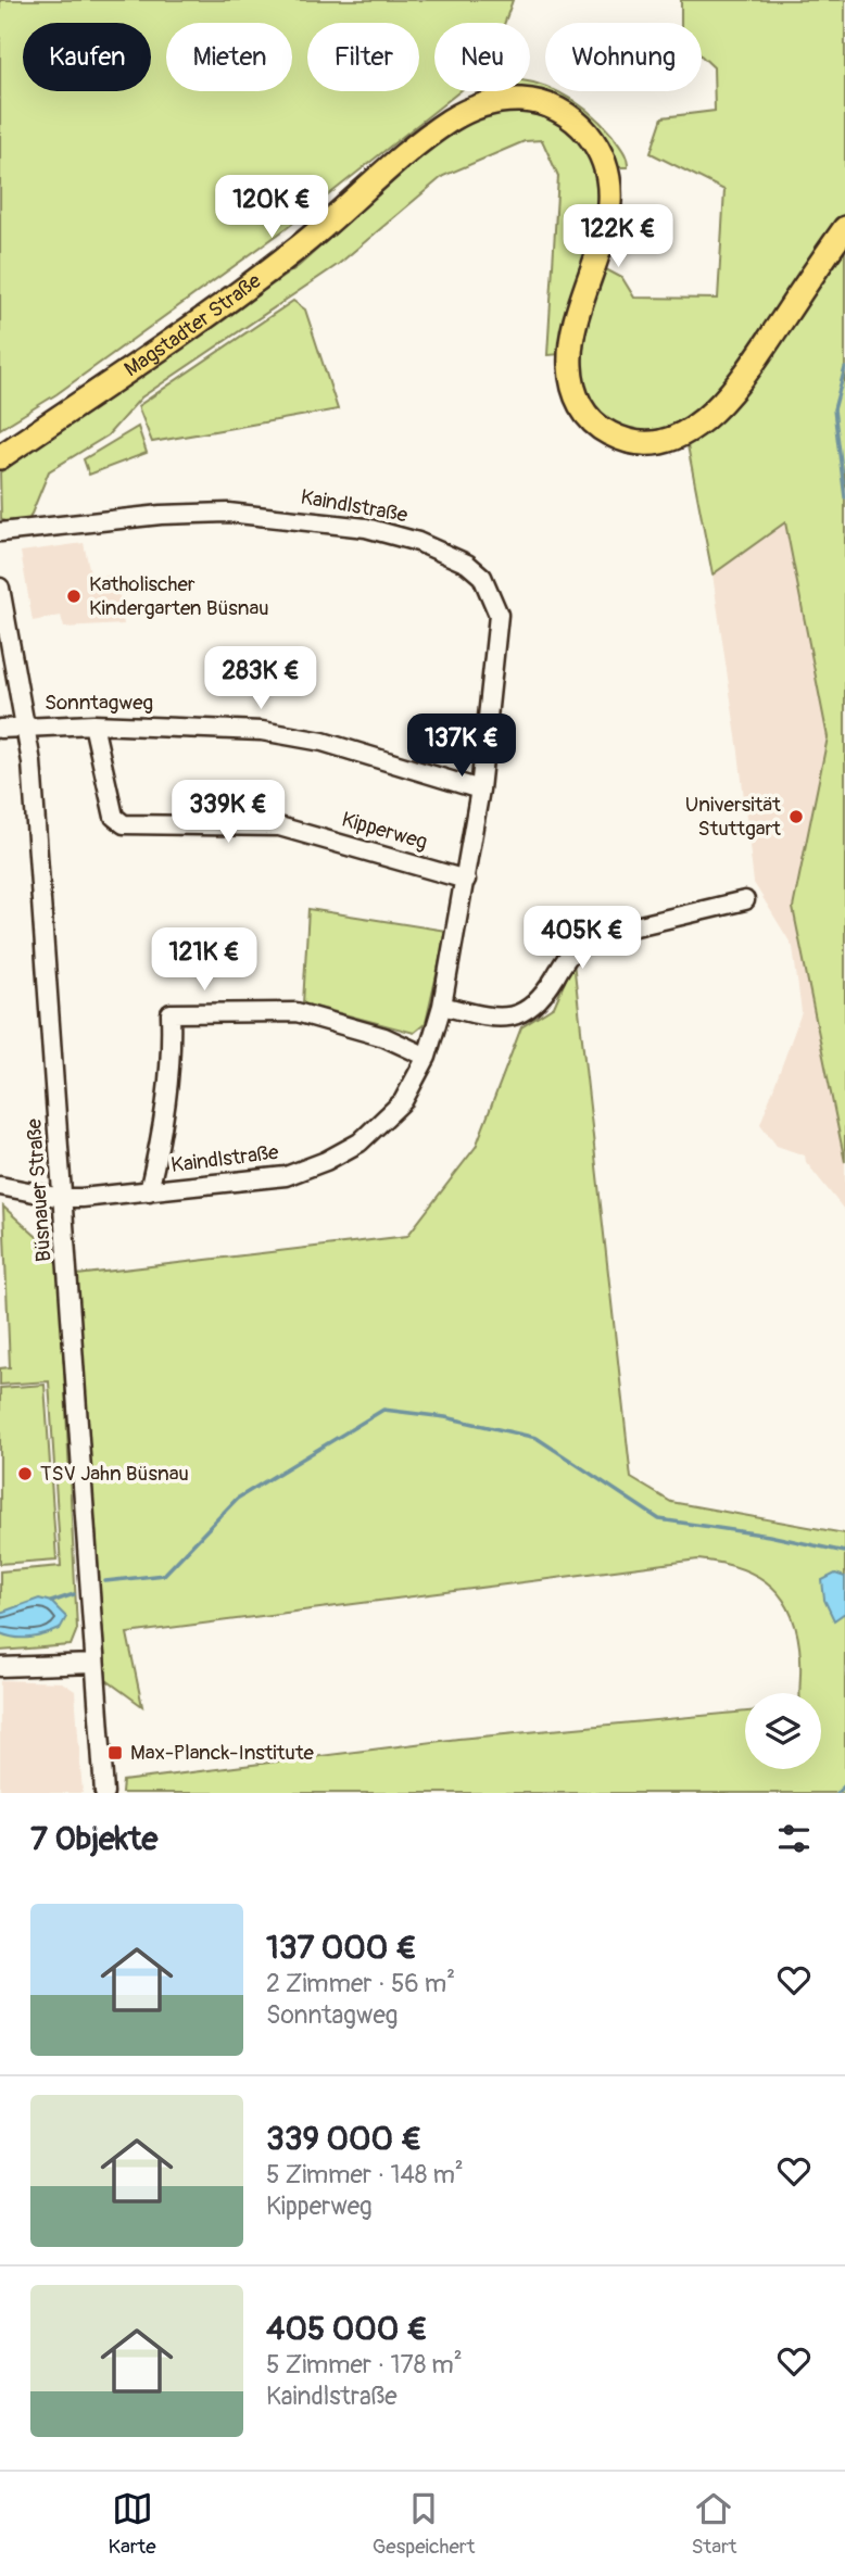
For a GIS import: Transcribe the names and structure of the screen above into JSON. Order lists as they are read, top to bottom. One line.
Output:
{"streets":{"main road":["Magstadter Straße"],"street":["Kaindlstraße","Sonntagweg","Kipperweg","Büsnauer Straße"]},"crossings":[["Kaindlstraße","Sonntagweg"],["Kaindlstraße","Kipperweg"],["Kaindlstraße","Büsnauer Straße"],["Sonntagweg","Kipperweg"],["Sonntagweg","Büsnauer Straße"]],"places":{"other":["Katholischer Kindergarten Büsnau","Universität Stuttgart","TSV Jahn Büsnau"],"transit":["Max-Planck-Institute"]},"page":{"chip":["Kaufen","Mieten","Filter","Neu","Wohnung"],"price":["120K €","122K €","283K €","137K €","339K €","405K €","121K €"],"heading":"7 Objekte","list":[{"name":"137 000 €","note":"2 Zimmer · 56 m² · Sonntagweg"},{"name":"339 000 €","note":"5 Zimmer · 148 m² · Kipperweg"},{"name":"405 000 €","note":"5 Zimmer · 178 m² · Kaindlstraße"}],"tabs":["Karte","Gespeichert","Start"]}}
